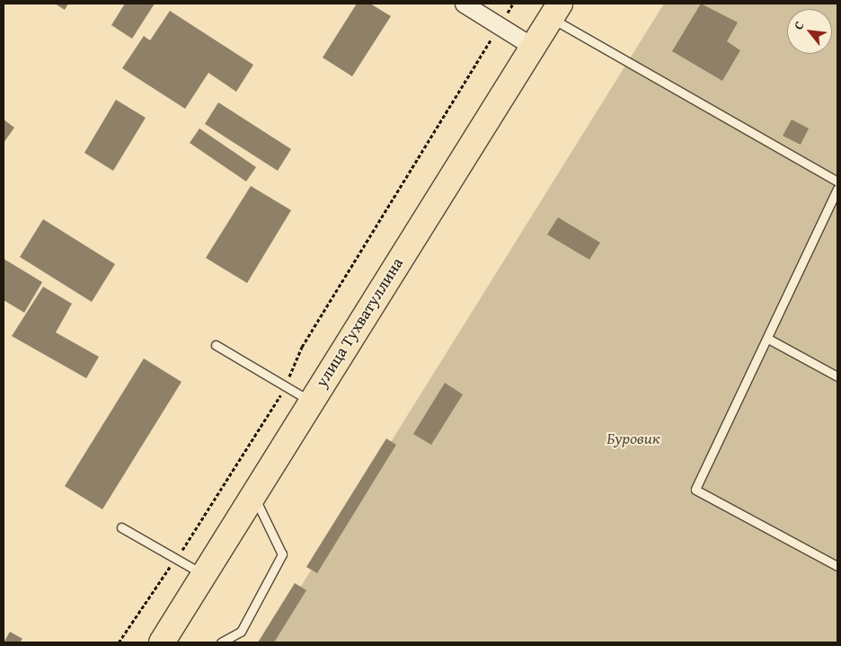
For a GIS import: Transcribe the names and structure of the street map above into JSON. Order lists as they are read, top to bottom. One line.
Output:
{"streets":{"main road":["улица Тухватуллина"]},"parks":["Буровик"],"north":"top left"}
